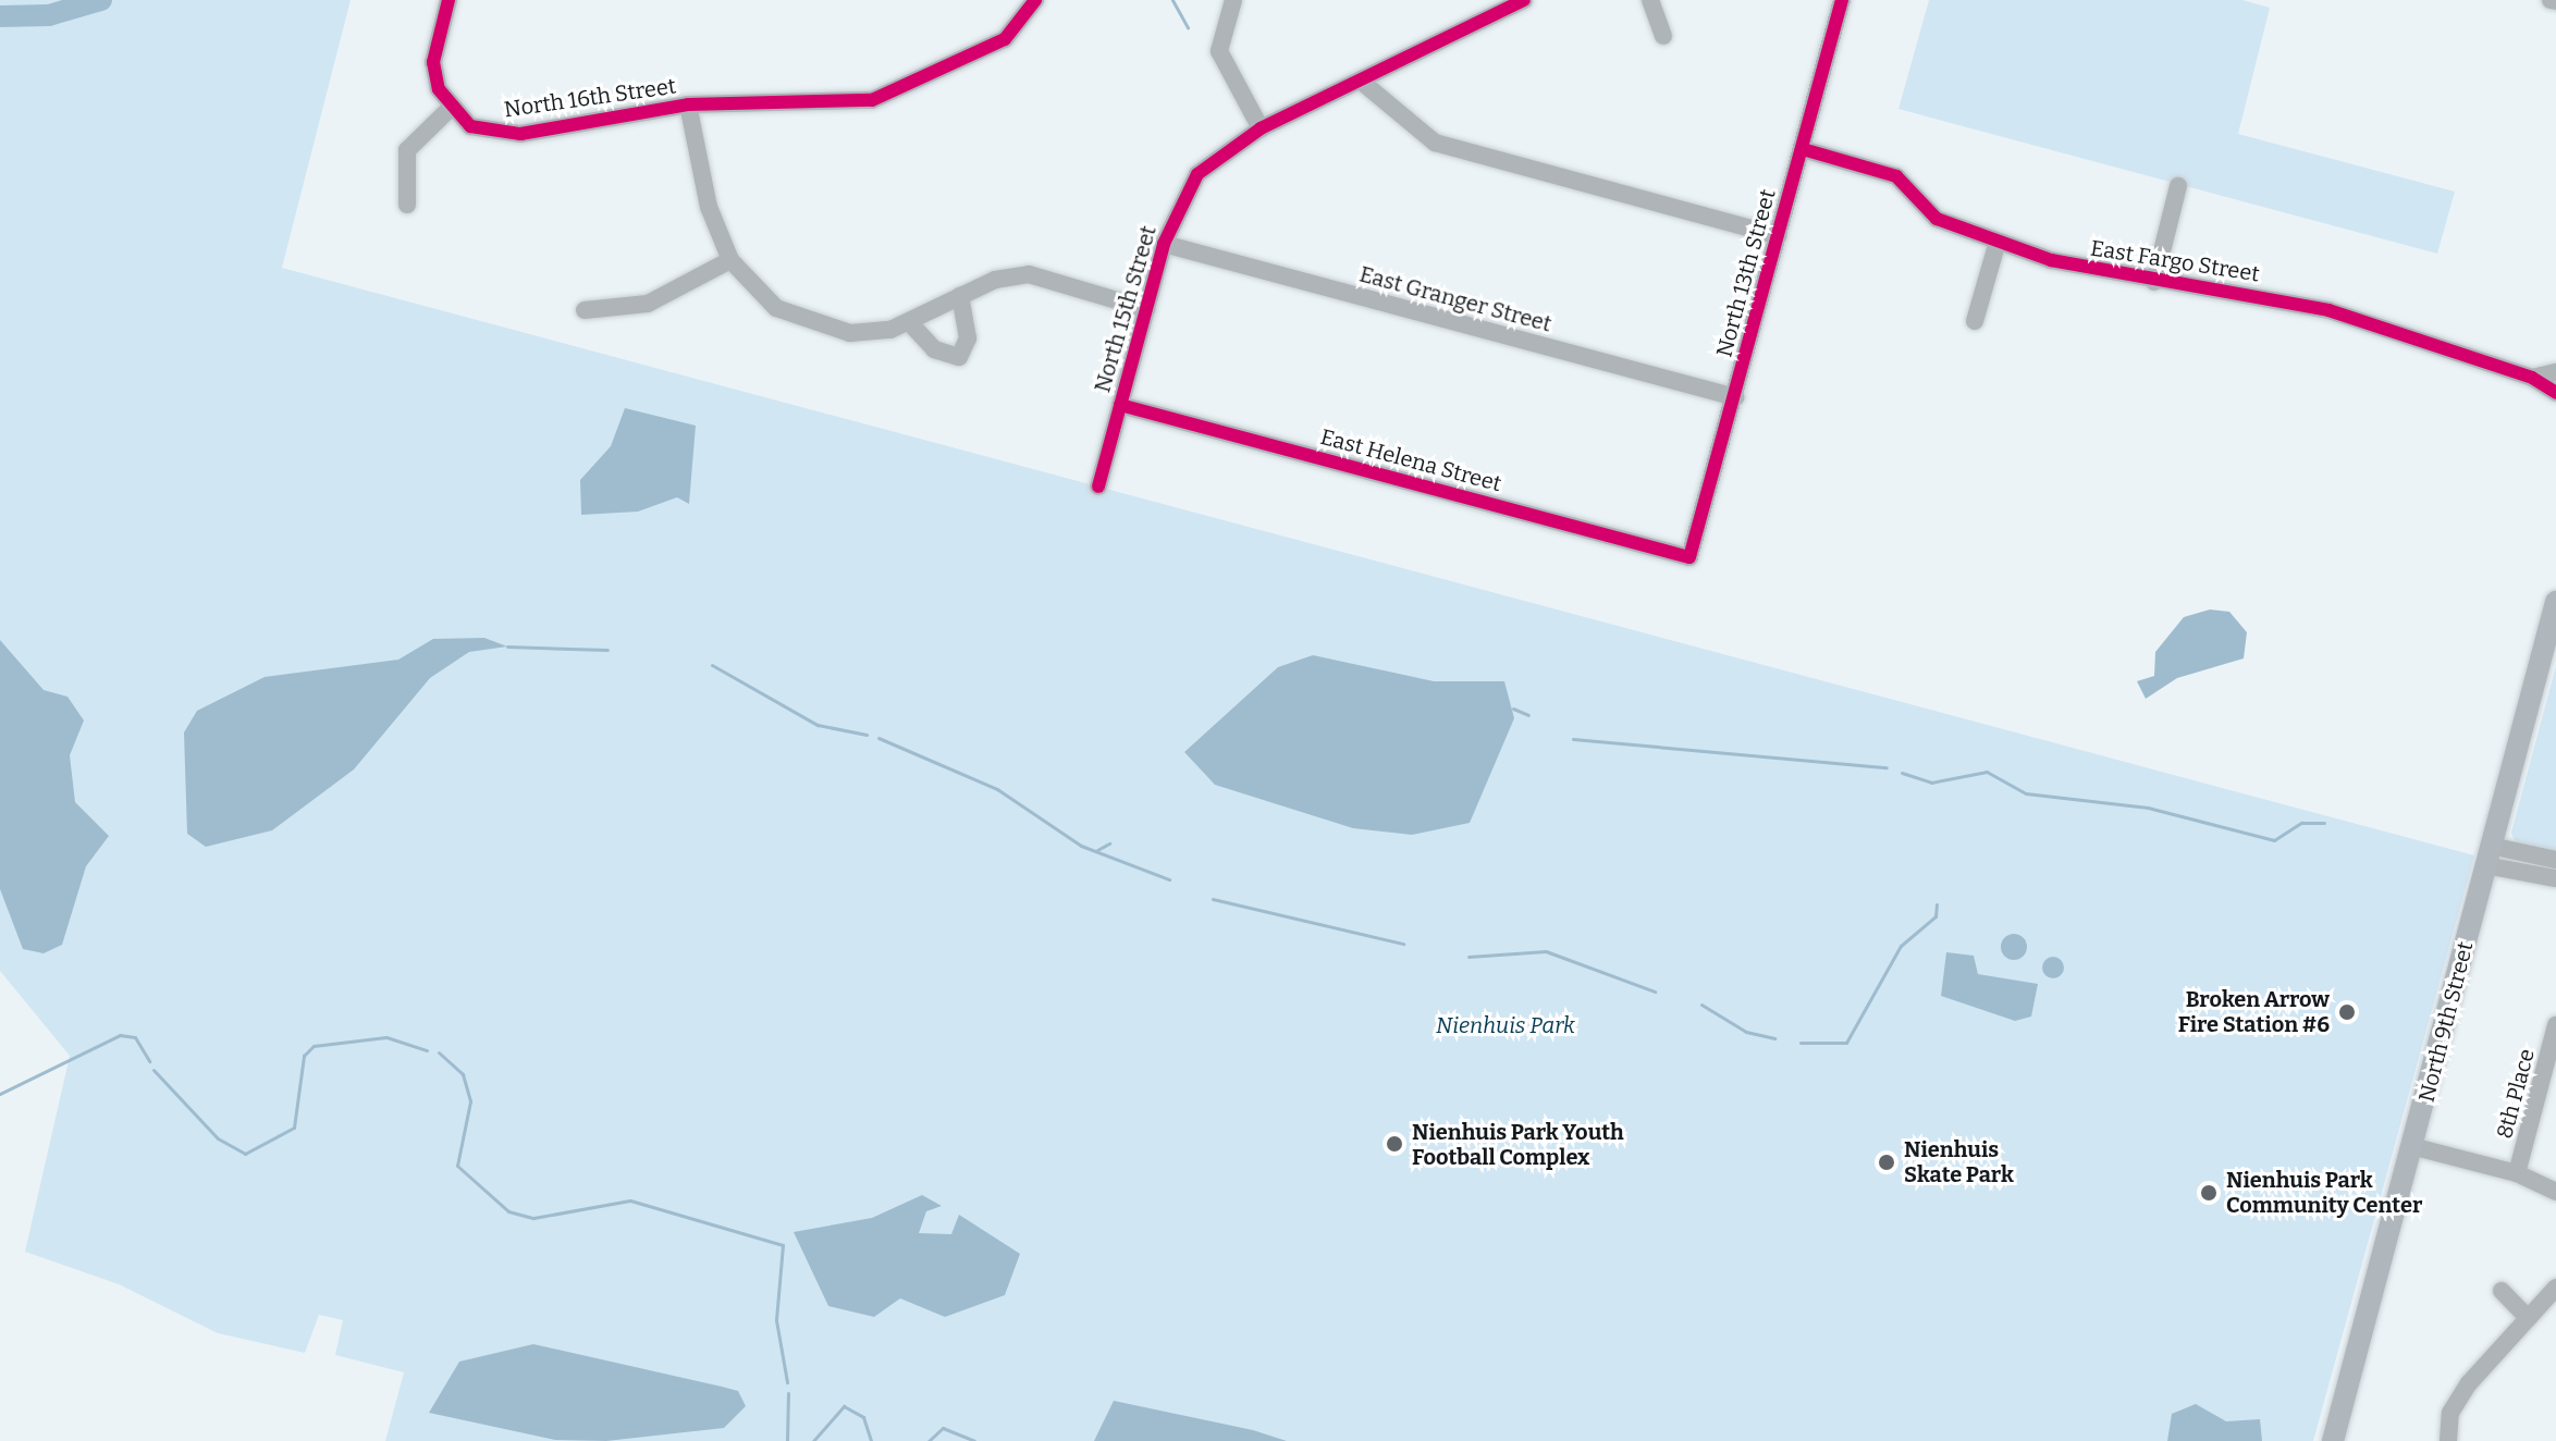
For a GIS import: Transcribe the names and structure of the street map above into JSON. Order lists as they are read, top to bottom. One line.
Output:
{"streets":{"main road":["North 9th Street"],"street":["North 16th Street","East Fargo Street","North 13th Street","East Granger Street","North 15th Street","East Helena Street","8th Place"]},"crossings":[["East Fargo Street","North 13th Street"],["North 13th Street","East Granger Street"],["North 13th Street","East Helena Street"],["East Granger Street","North 15th Street"],["North 15th Street","East Helena Street"]],"parks":["Nienhuis Park"],"places":["Broken Arrow Fire Station #6","Nienhuis Park Youth Football Complex","Nienhuis Skate Park","Nienhuis Park Community Center"]}
